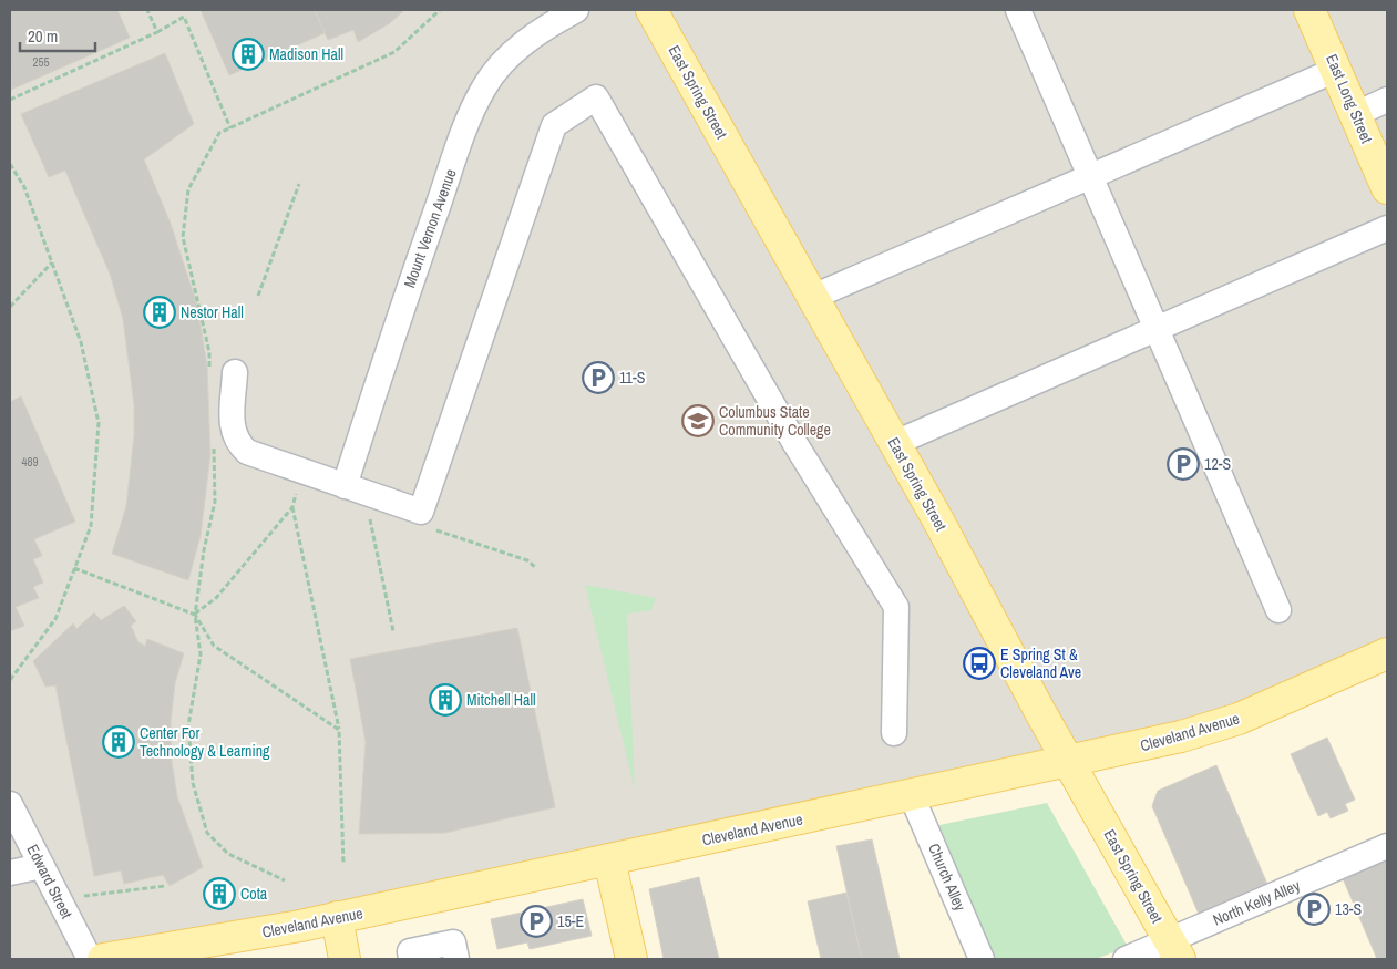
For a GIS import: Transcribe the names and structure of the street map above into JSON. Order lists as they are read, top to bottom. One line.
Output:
{"streets":{"main road":["East Spring Street","East Long Street","Cleveland Avenue"],"street":["Mount Vernon Avenue","Church Alley","Edward Street","North Kelly Alley"]},"crossings":[["East Spring Street","Cleveland Avenue"],["East Spring Street","North Kelly Alley"],["Cleveland Avenue","Church Alley"]],"places":{"building":["Madison Hall","Nestor Hall","Mitchell Hall","Center For Technology & Learning","Cota"],"parking":["11-S","12-S","13-S","15-E"],"school or university":["Columbus State Community College"],"bus stop":["E Spring St & Cleveland Ave"]},"house_numbers":["255","489"],"scale_bar":"20 m"}
